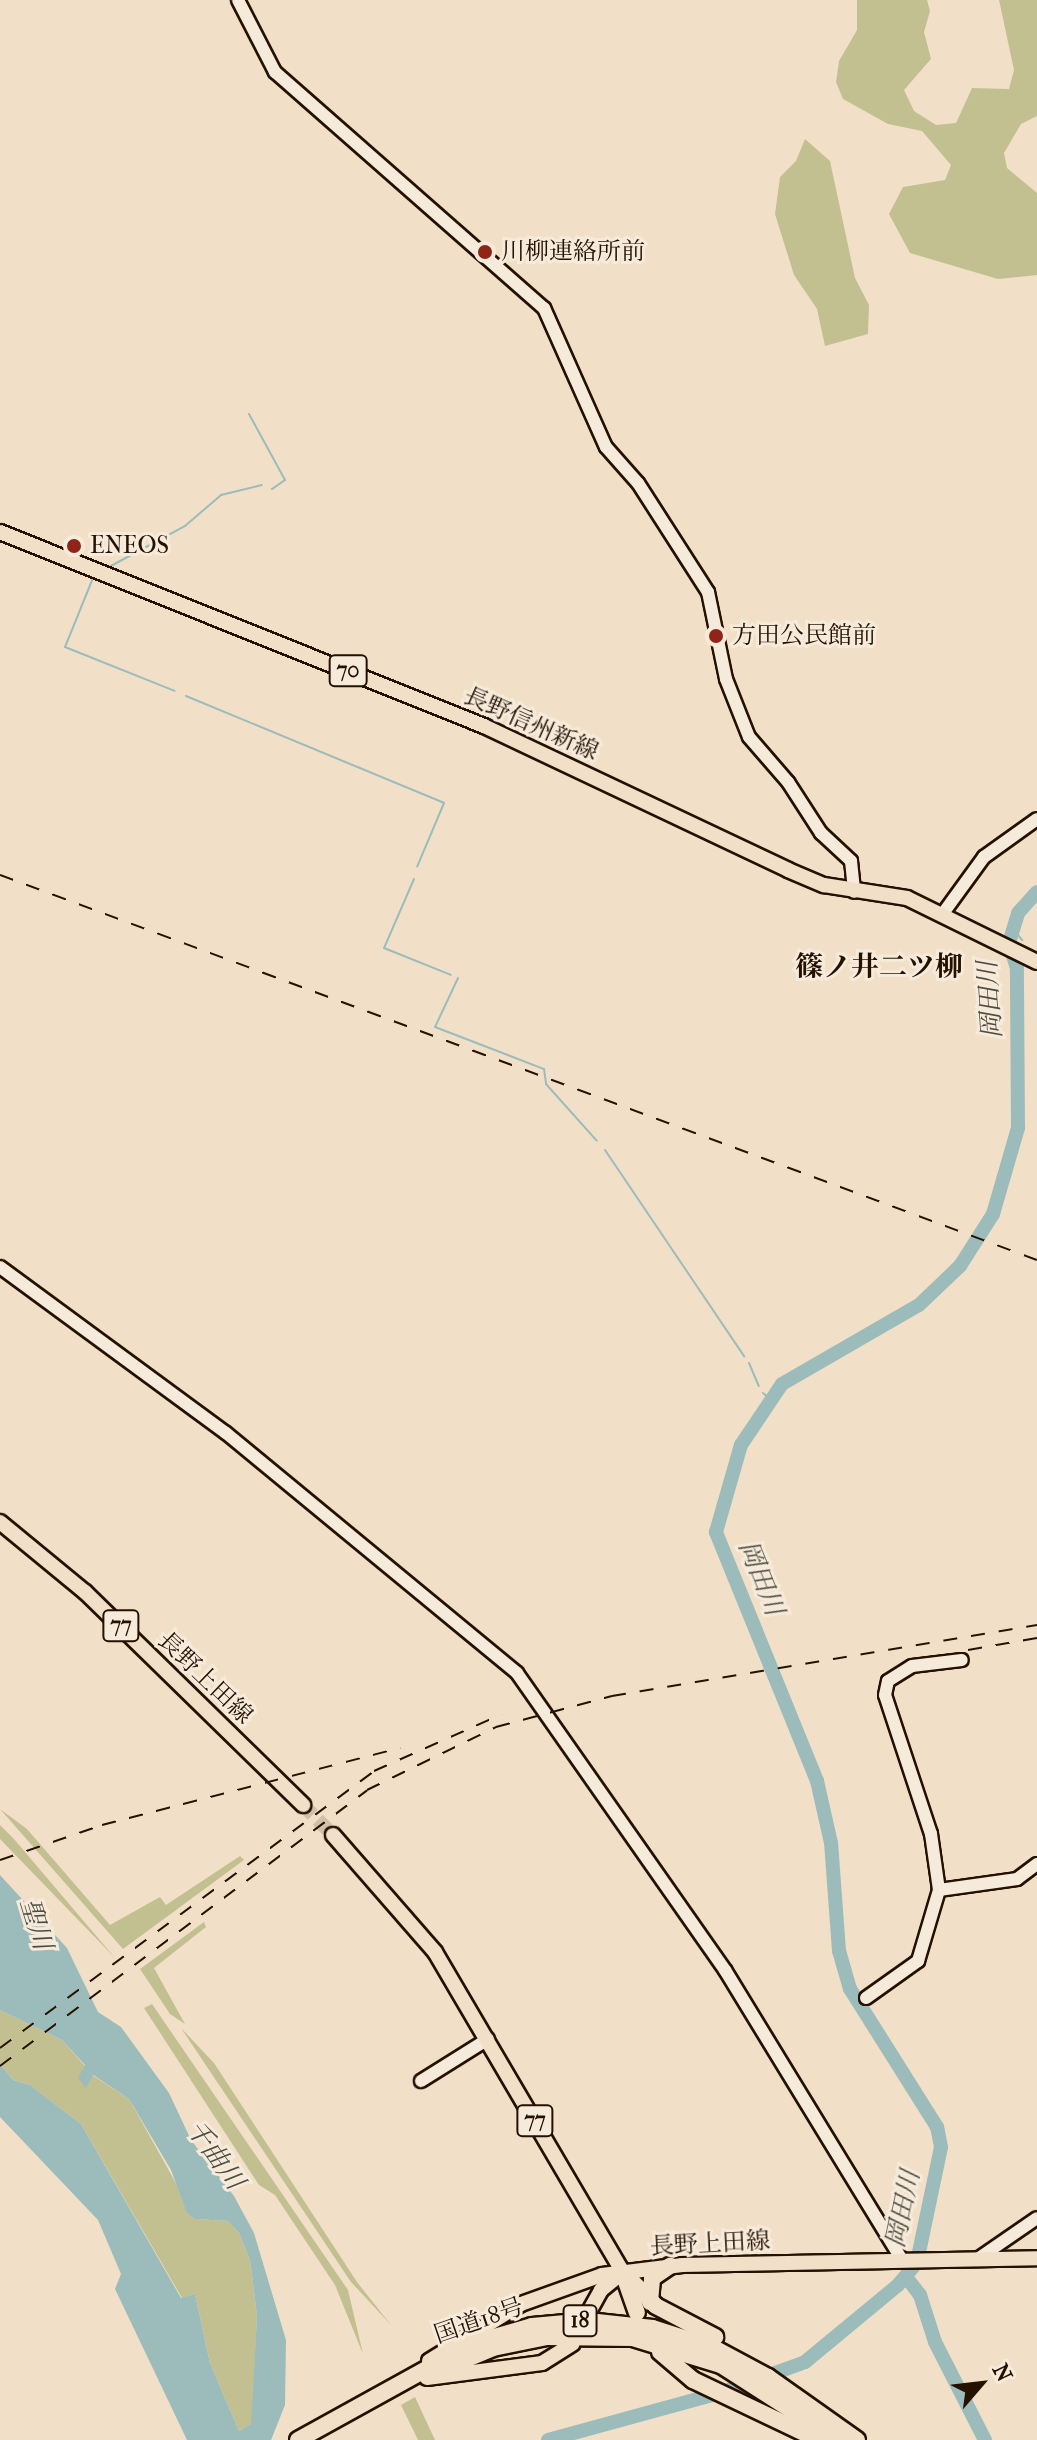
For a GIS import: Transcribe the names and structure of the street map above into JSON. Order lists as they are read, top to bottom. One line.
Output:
{"streets":{"highway":["国道18号","18"],"main road":["70","長野信州新線","77","長野上田線"]},"districts":["篠ノ井二ツ柳"],"water":["岡田川","聖川","千曲川"],"places":["川柳連絡所前","ENEOS","方田公民館前"],"north":"top right"}
